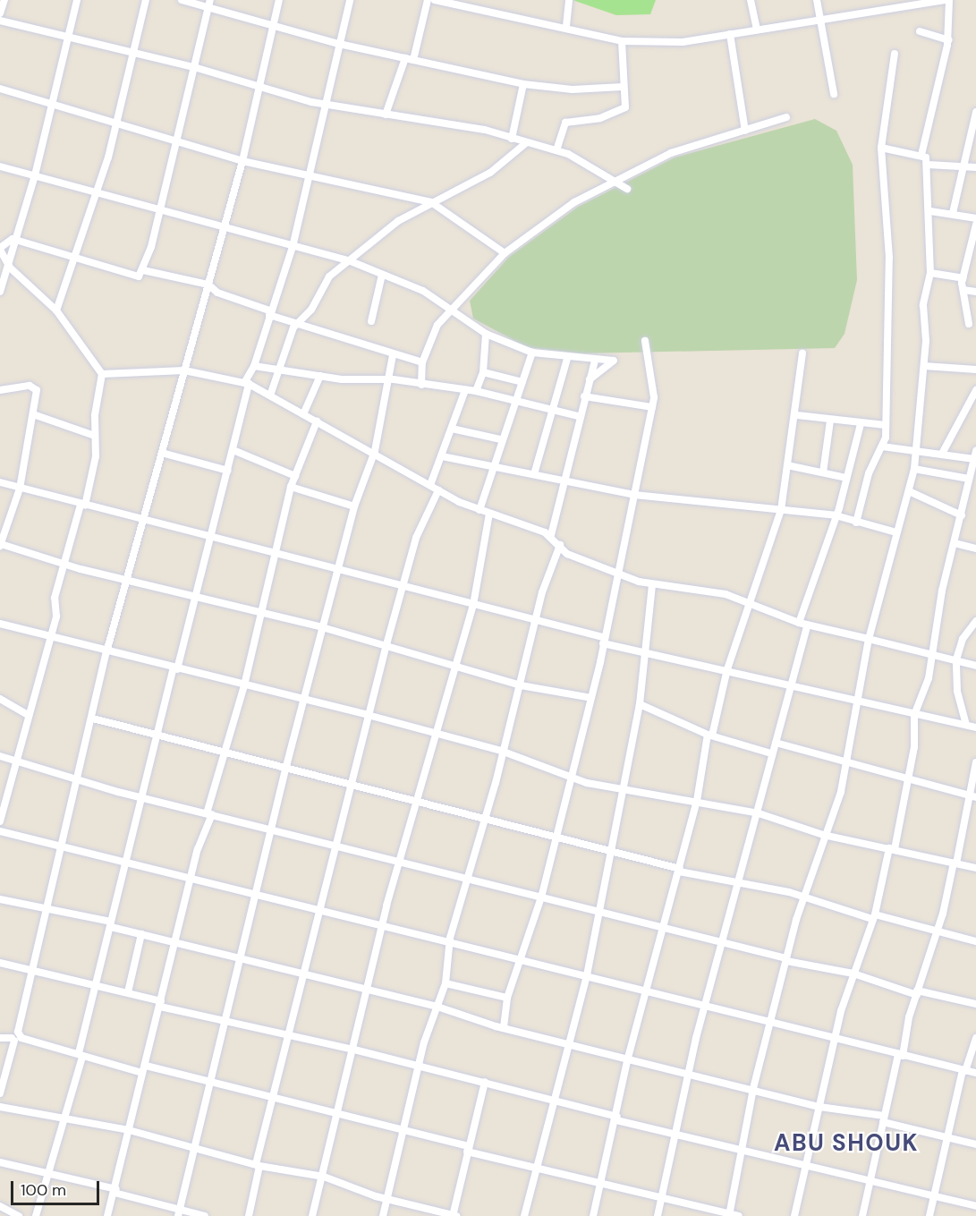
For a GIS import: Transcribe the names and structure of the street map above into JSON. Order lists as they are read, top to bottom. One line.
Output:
{"districts":["ABU SHOUK"],"scale_bar":"100 m"}
